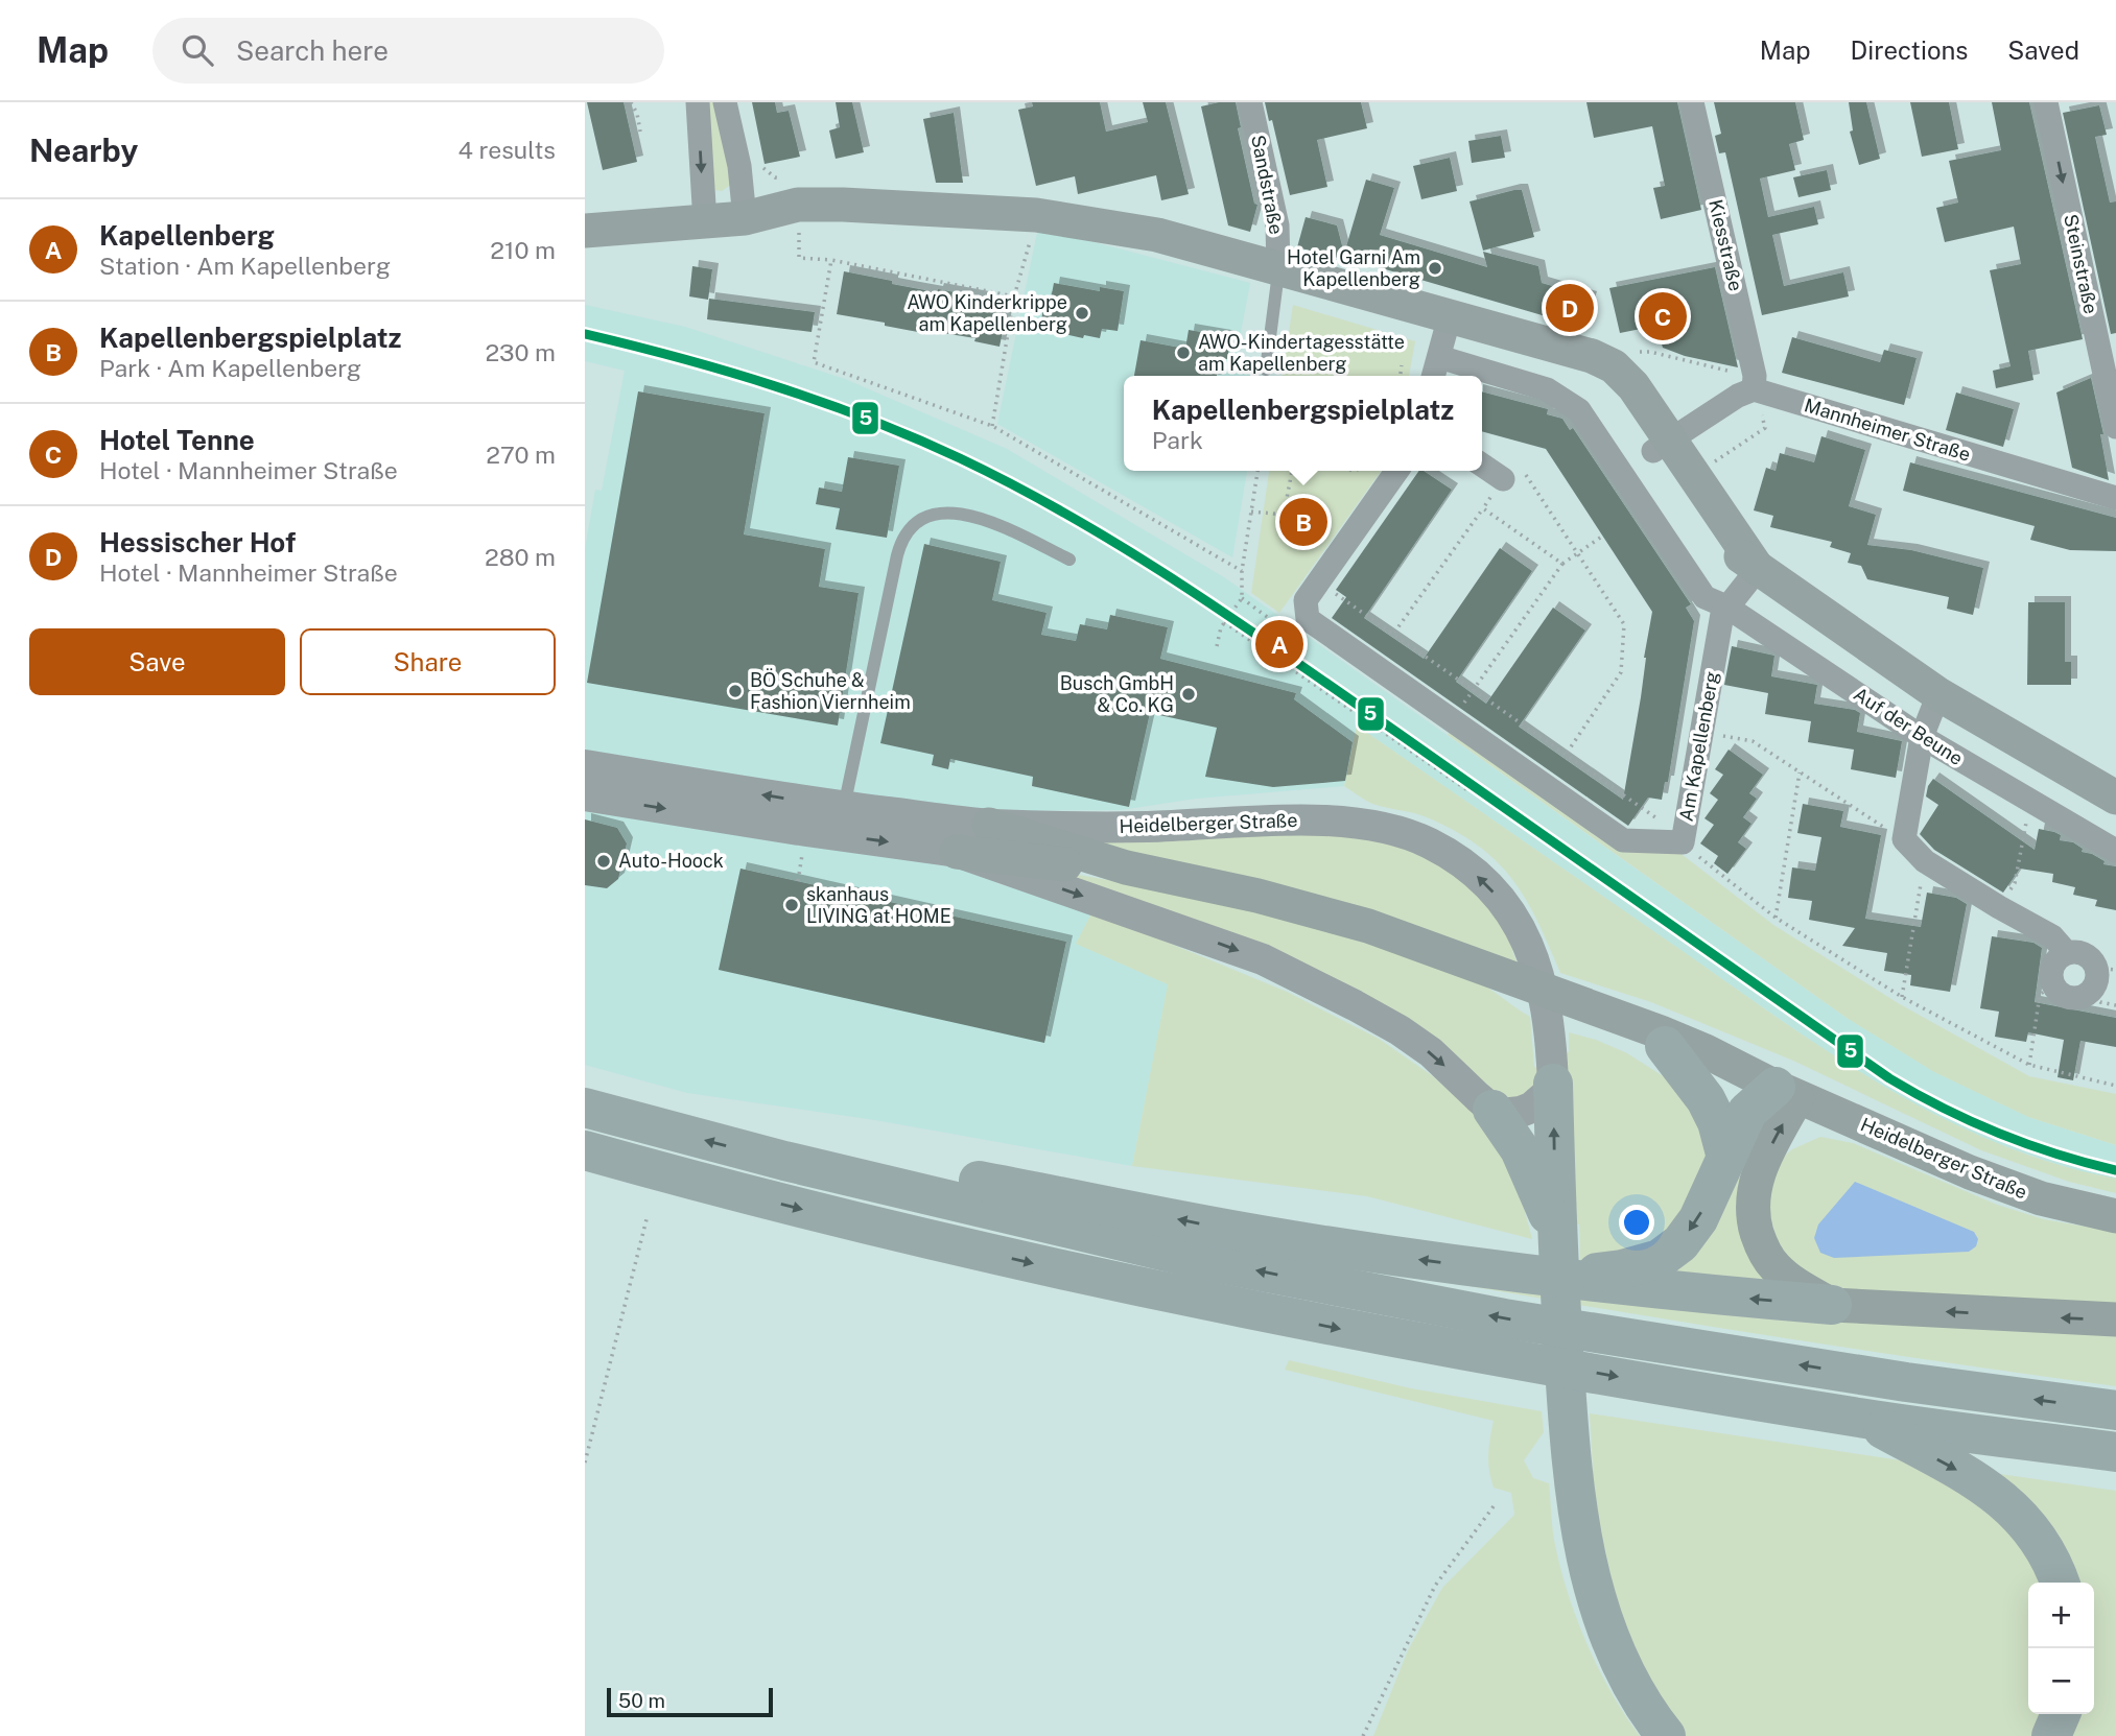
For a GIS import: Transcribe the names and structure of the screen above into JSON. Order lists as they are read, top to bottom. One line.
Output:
{"streets":{"main road":["Heidelberger Straße"],"street":["Sandstraße","Kiesstraße","Steinstraße","Mannheimer Straße","Auf der Beune","Am Kapellenberg"]},"crossings":[["Kiesstraße","Mannheimer Straße"],["Auf der Beune","Am Kapellenberg"]],"one_way":["Steinstraße"],"places":["Hotel Garni Am Kapellenberg","AWO Kinderkrippe am Kapellenberg","AWO-Kindertagesstätte am Kapellenberg","BÖ Schuhe & Fashion Viernheim","Busch GmbH & Co. KG","Auto-Hoock","skanhaus LIVING at HOME"],"lines":["transit line 5"],"scale_bar":"50 m","page":{"header":"Map","search":"Search here","nav":["Map","Directions","Saved"],"heading":["Nearby","4 results"],"list":[{"mark":"A","name":"Kapellenberg","note":"Station · Am Kapellenberg","value":"210 m"},{"mark":"B","name":"Kapellenbergspielplatz","note":"Park · Am Kapellenberg","value":"230 m"},{"mark":"C","name":"Hotel Tenne","note":"Hotel · Mannheimer Straße","value":"270 m"},{"mark":"D","name":"Hessischer Hof","note":"Hotel · Mannheimer Straße","value":"280 m"}],"pins":["D","C","B","A"],"popup":["Kapellenbergspielplatz","Park"],"buttons":["Save","Share"],"map_buttons":["+","−"],"scale":"50 m"}}
